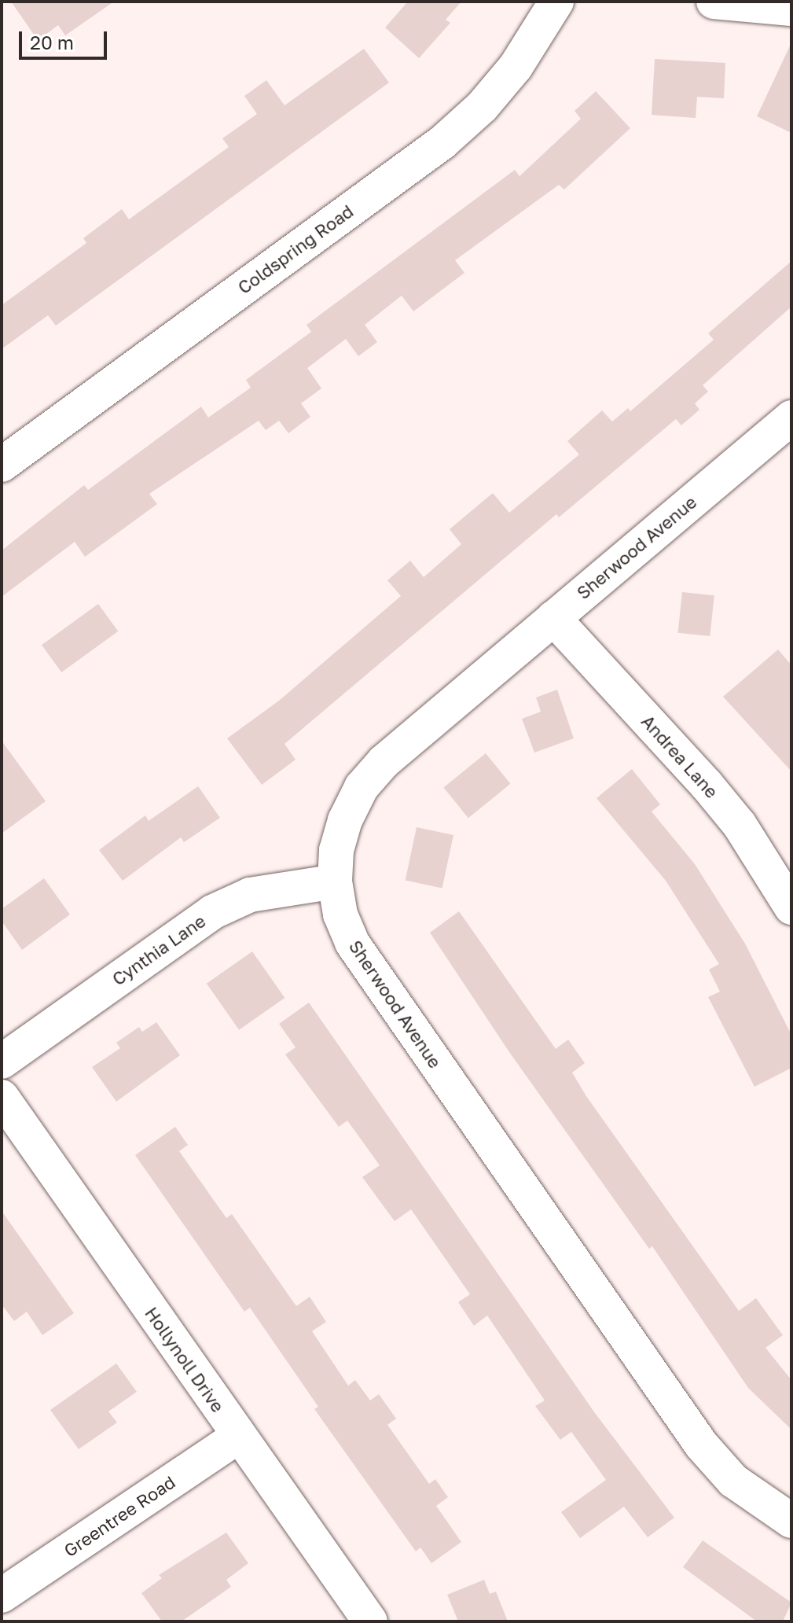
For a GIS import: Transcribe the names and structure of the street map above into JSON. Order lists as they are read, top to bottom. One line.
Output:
{"streets":{"street":["Coldspring Road","Sherwood Avenue","Andrea Lane","Cynthia Lane","Hollynoll Drive","Greentree Road"]},"crossings":[["Sherwood Avenue","Andrea Lane"],["Sherwood Avenue","Cynthia Lane"],["Hollynoll Drive","Greentree Road"]],"scale_bar":"20 m"}
